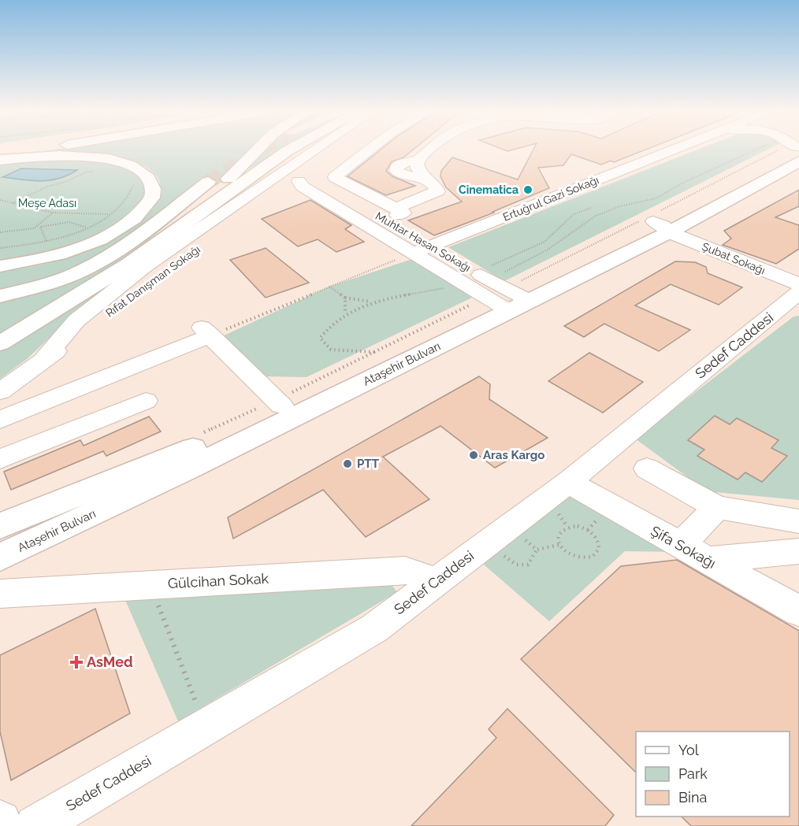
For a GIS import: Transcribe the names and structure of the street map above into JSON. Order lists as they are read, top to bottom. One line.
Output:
{"streets":{"main road":["Ataşehir Bulvarı"],"street":["Ertuğrul Gazi Sokağı","Muhtar Hasan Sokağı","Şubat Sokağı","Rıfat Danışman Sokağı","Sedef Caddesi","Şifa Sokağı","Gülcihan Sokak"]},"crossings":[["Ertuğrul Gazi Sokağı","Muhtar Hasan Sokağı"],["Muhtar Hasan Sokağı","Rıfat Danışman Sokağı"],["Muhtar Hasan Sokağı","Ataşehir Bulvarı"],["Şubat Sokağı","Ataşehir Bulvarı"],["Sedef Caddesi","Şifa Sokağı"],["Sedef Caddesi","Gülcihan Sokak"]],"parks":["Meşe Adası"],"places":{"other":["Cinematica","Aras Kargo","PTT"],"health":["AsMed"]},"legend":["Yol","Park","Bina"]}
